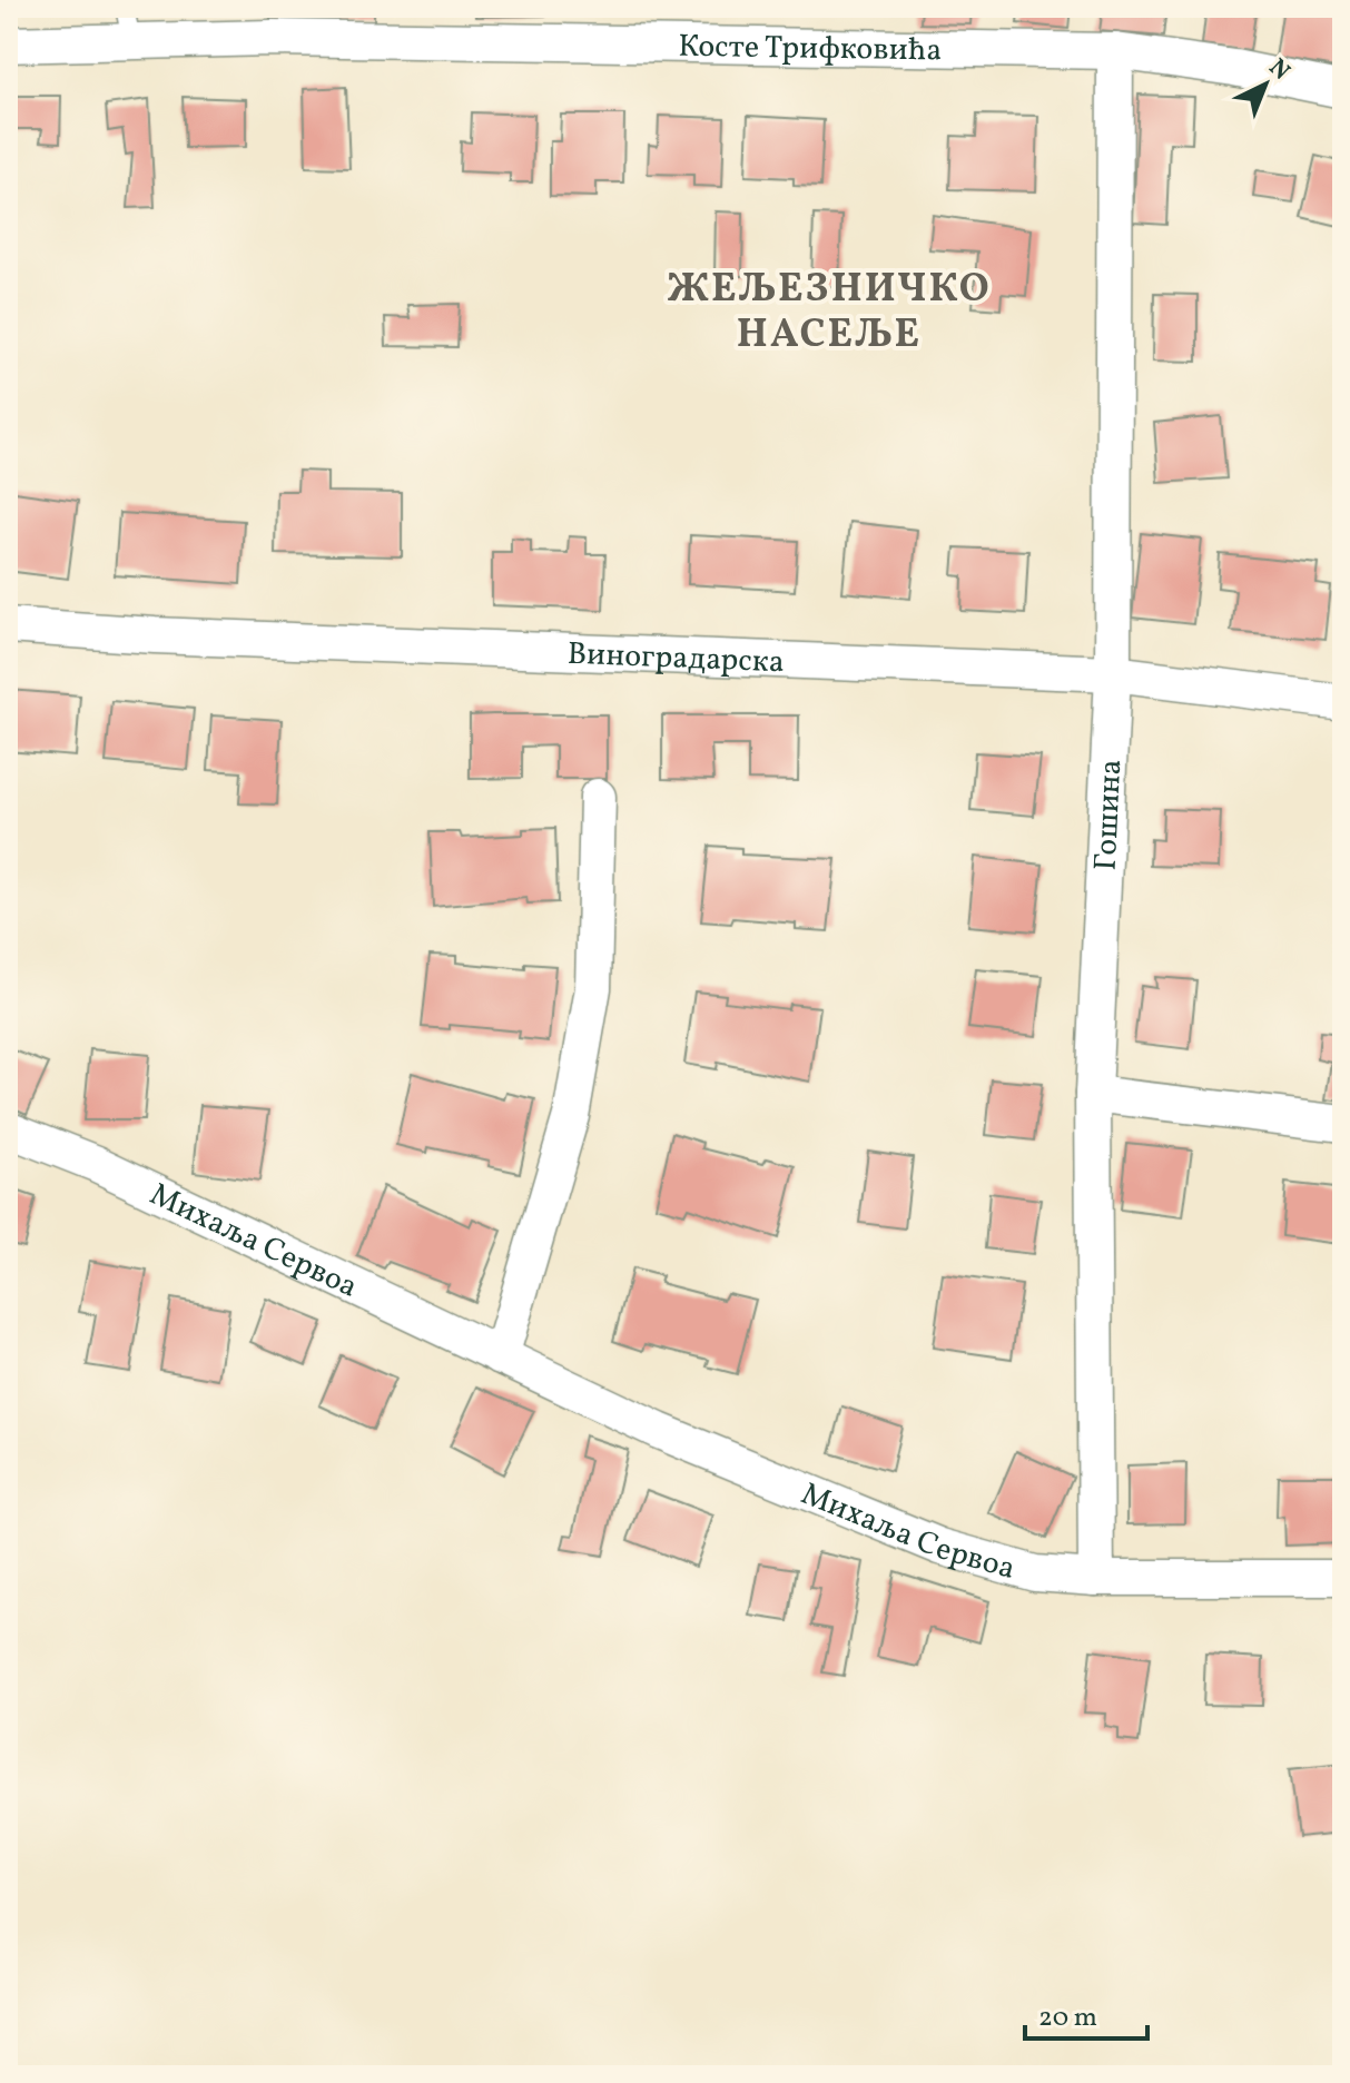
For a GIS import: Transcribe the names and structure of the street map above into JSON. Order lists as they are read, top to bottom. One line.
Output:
{"streets":{"street":["Косте Трифковића","Виноградарска","Гошина","Михаља Сервоа"]},"crossings":[["Косте Трифковића","Гошина"],["Виноградарска","Гошина"],["Гошина","Михаља Сервоа"]],"districts":["ЖЕЉЕЗНИЧКО НАСЕЉЕ"],"scale_bar":"20 m","north":"top right"}
